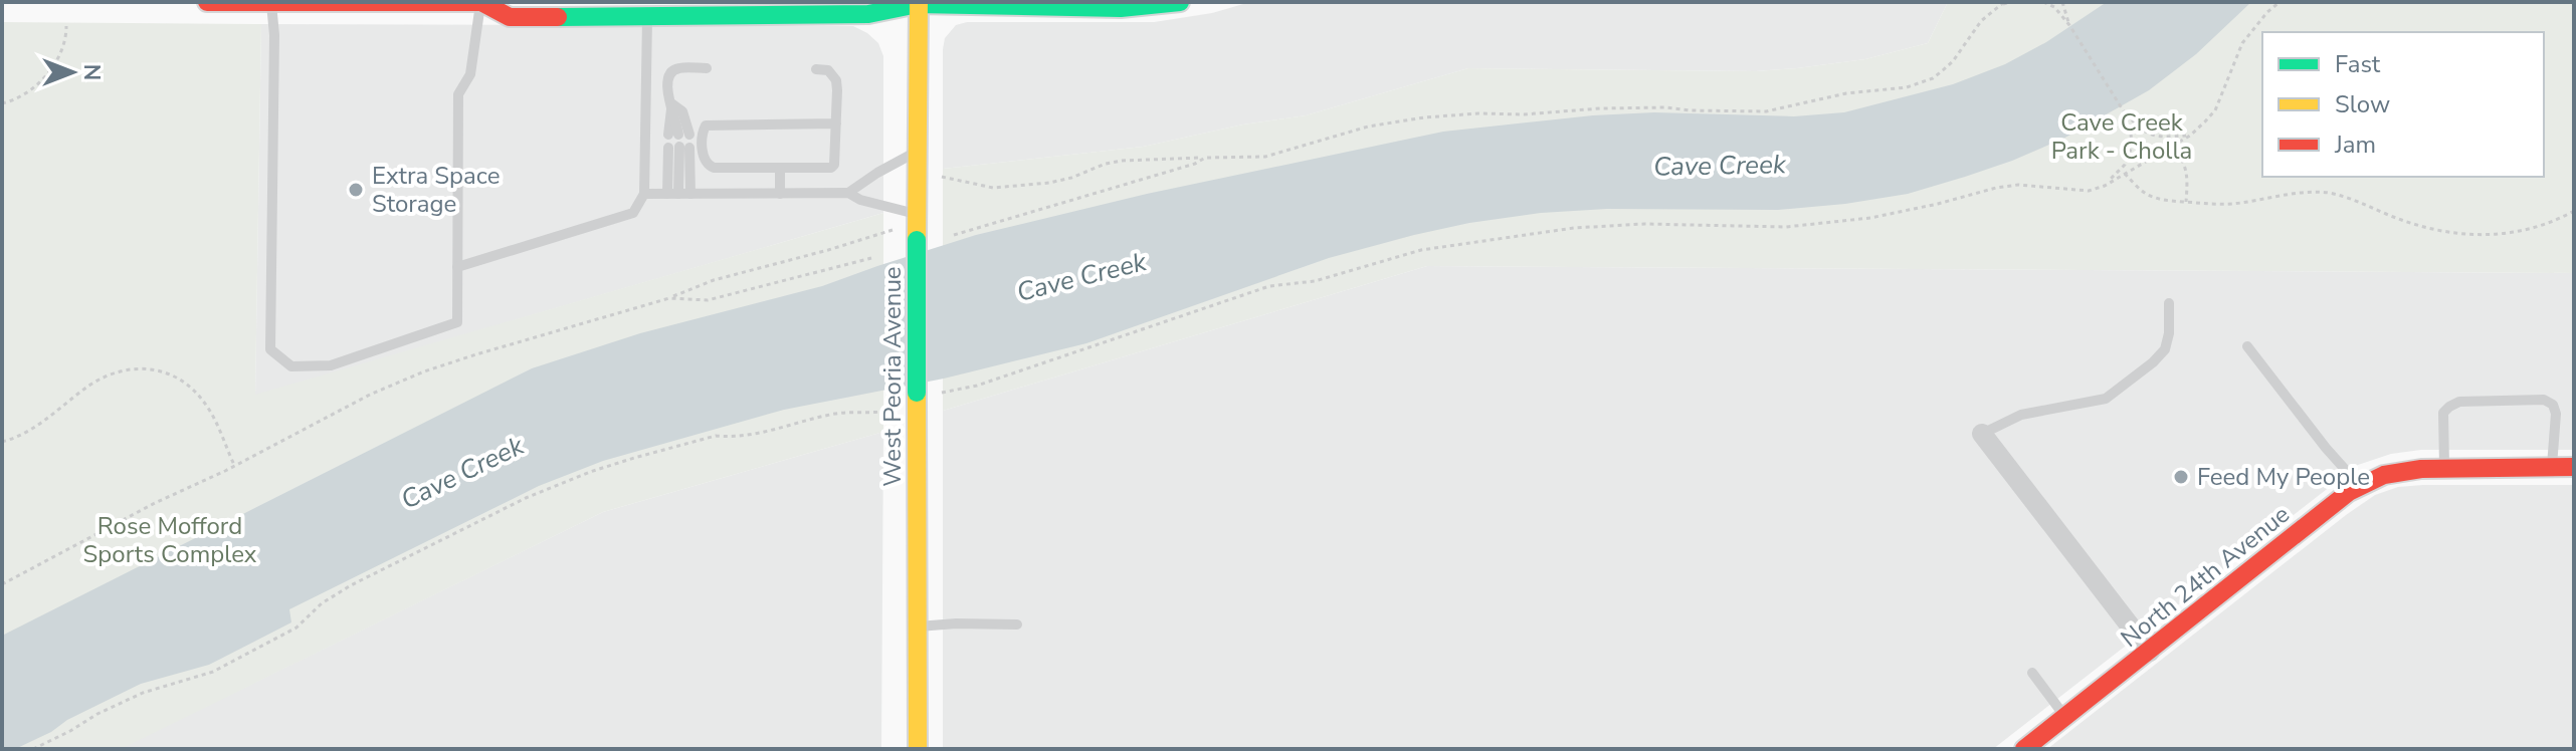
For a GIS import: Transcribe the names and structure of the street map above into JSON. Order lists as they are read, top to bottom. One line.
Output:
{"streets":{"street":["West Peoria Avenue","North 24th Avenue"]},"water":["Cave Creek"],"parks":["Cave Creek Park - Cholla","Rose Mofford Sports Complex"],"places":["Extra Space Storage","Feed My People"],"legend":["Fast","Slow","Jam"],"north":"right"}
